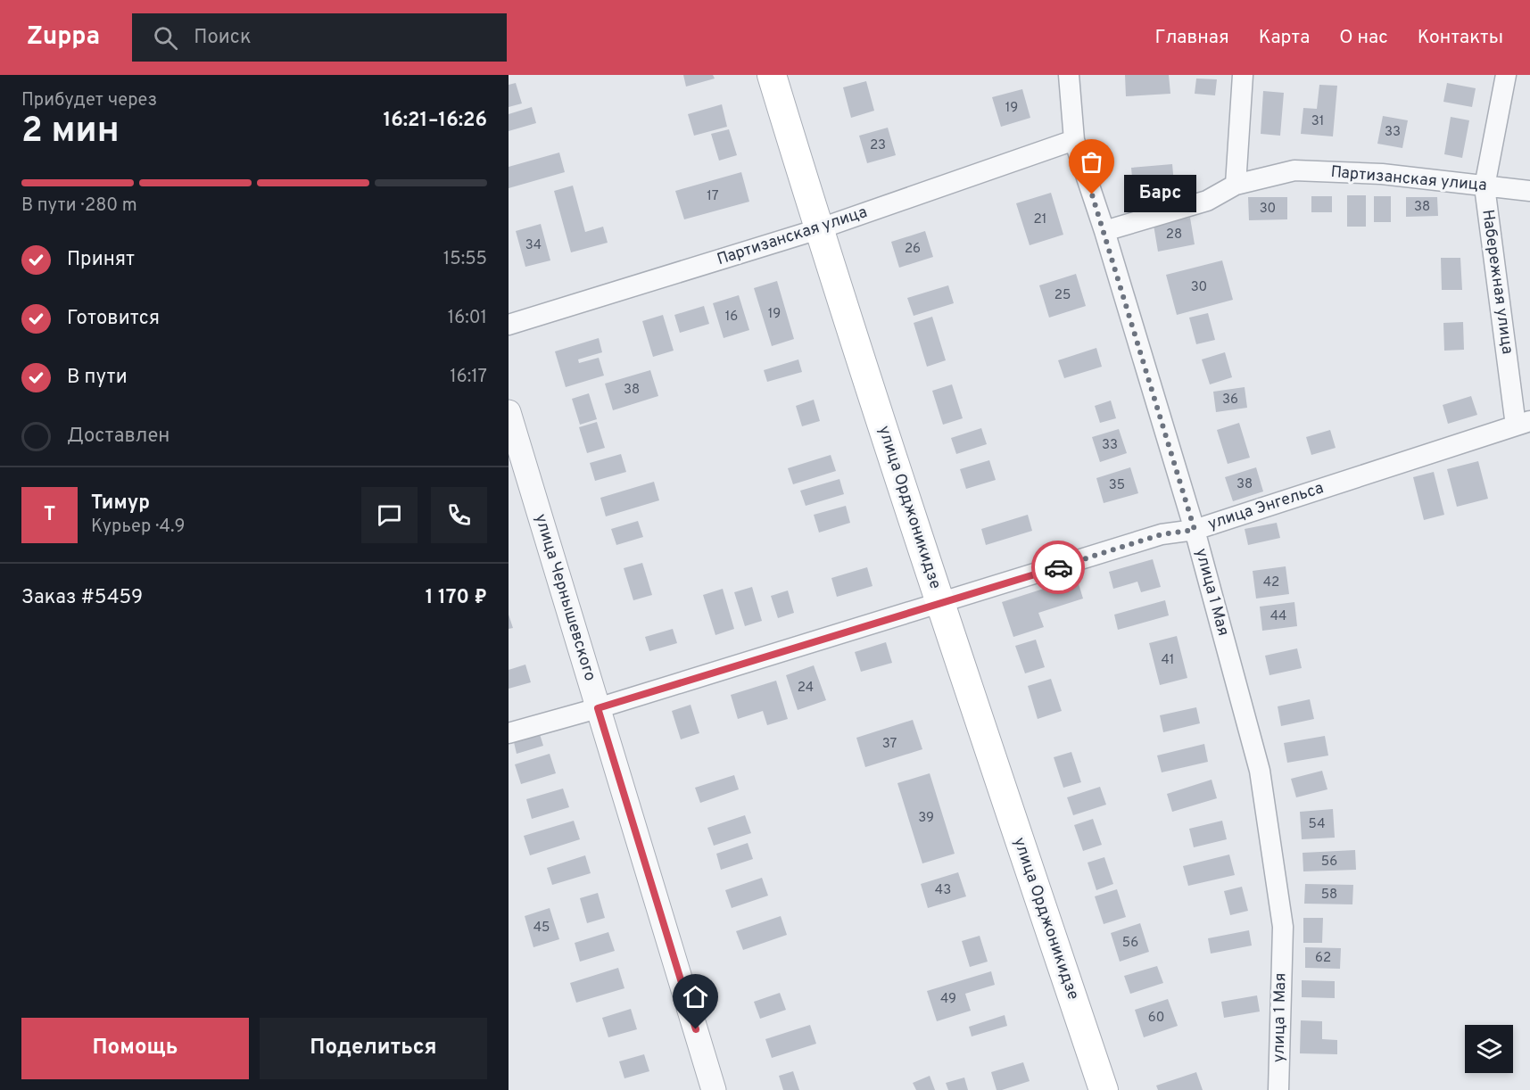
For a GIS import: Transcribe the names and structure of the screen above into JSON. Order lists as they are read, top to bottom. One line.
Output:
{"streets":{"main road":["улица Орджоникидзе"],"street":["Партизанская улица","Набережная улица","улица Энгельса","улица 1 Мая","улица Чернышевского"]},"crossings":[["Партизанская улица","Набережная улица"],["Партизанская улица","улица Орджоникидзе"],["Партизанская улица","улица 1 Мая"],["Набережная улица","улица Энгельса"],["улица Энгельса","улица Орджоникидзе"],["улица Энгельса","улица 1 Мая"],["улица Энгельса","улица Чернышевского"]],"places":["Барс"],"house_numbers":["19","31","33","23","17","38","30","21","28","34","26","30","25","19","16","38","36","33","38","35","42","44","41","24","37","39","54","56","43","58","45","56","62","49","60"],"page":{"header":"Zuppa","search":"Поиск","nav":["Главная","Карта","О нас","Контакты"],"heading":["2 мин","Прибудет через","16:21–16:26"],"panel":["Тимур","Курьер · 4.9","Заказ #5459","1 170 ₽"],"bar":"В пути · 280 m","bubble":"Барс","list":[["Принят","15:55"],["Готовится","16:01"],["В пути","16:17"],"Доставлен"],"round":"Т","buttons":["Помощь","Поделиться"]}}
